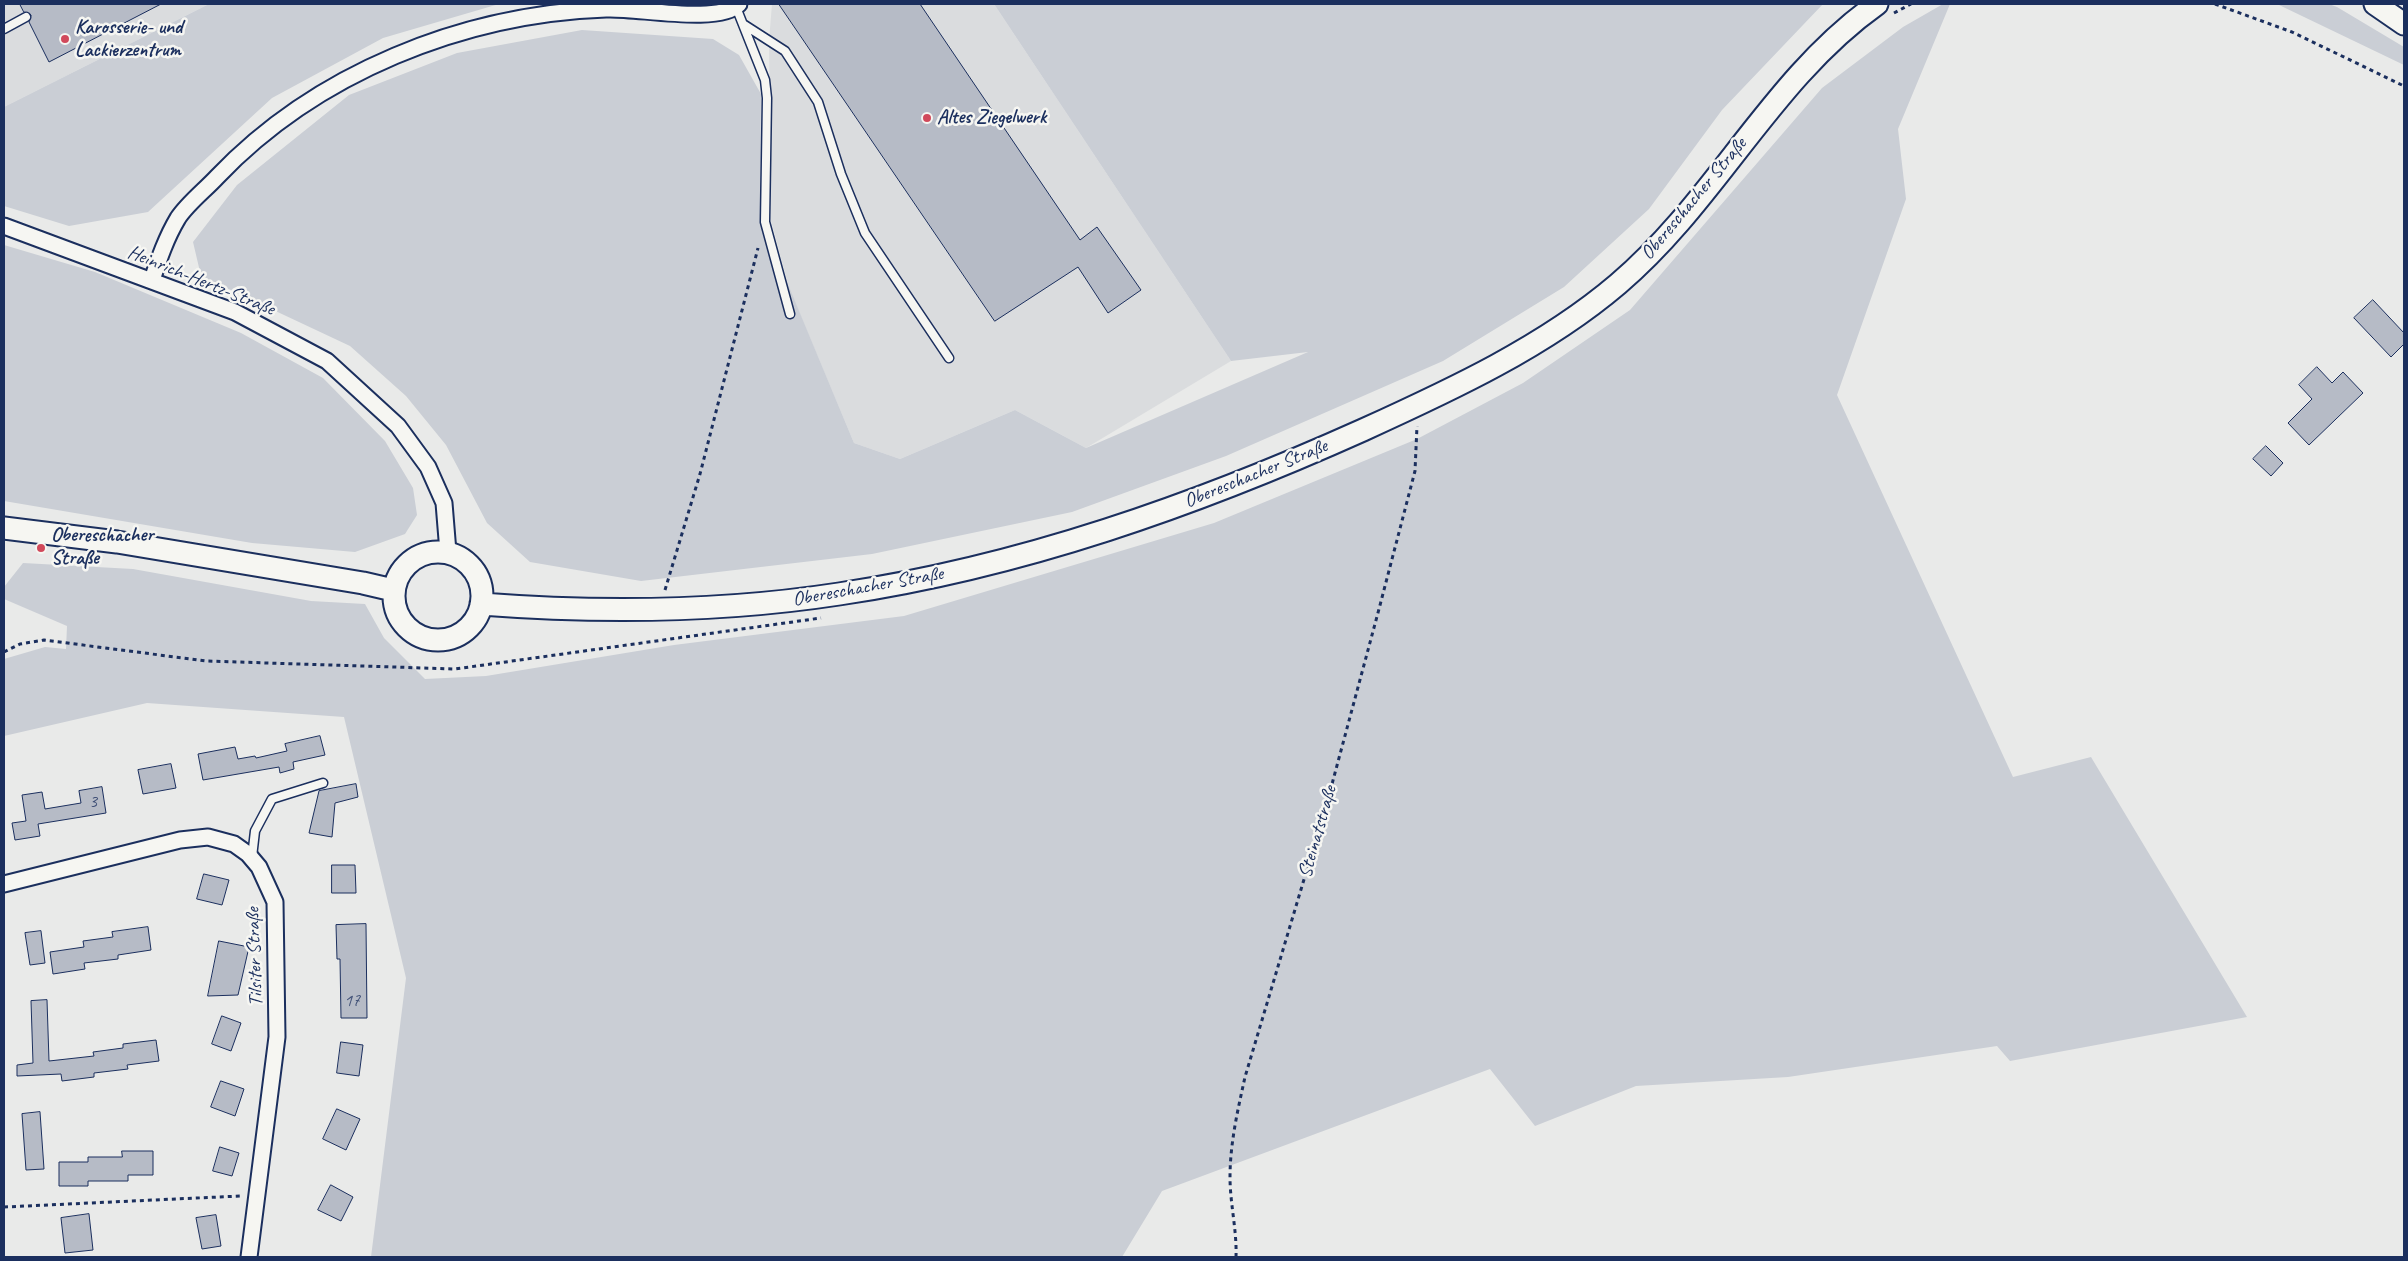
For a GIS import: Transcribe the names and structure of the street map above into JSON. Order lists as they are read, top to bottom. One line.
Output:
{"streets":{"main road":["Obereschacher Straße"],"street":["Heinrich-Hertz-Straße","Tilsiter Straße"],"path":["Steinatstraße"]},"crossings":[["Obereschacher Straße","Heinrich-Hertz-Straße"],["Obereschacher Straße","Steinatstraße"]],"places":["Karosserie- und Lackierzentrum","Altes Ziegelwerk","Obereschacher Straße"],"house_numbers":["3","17"]}
